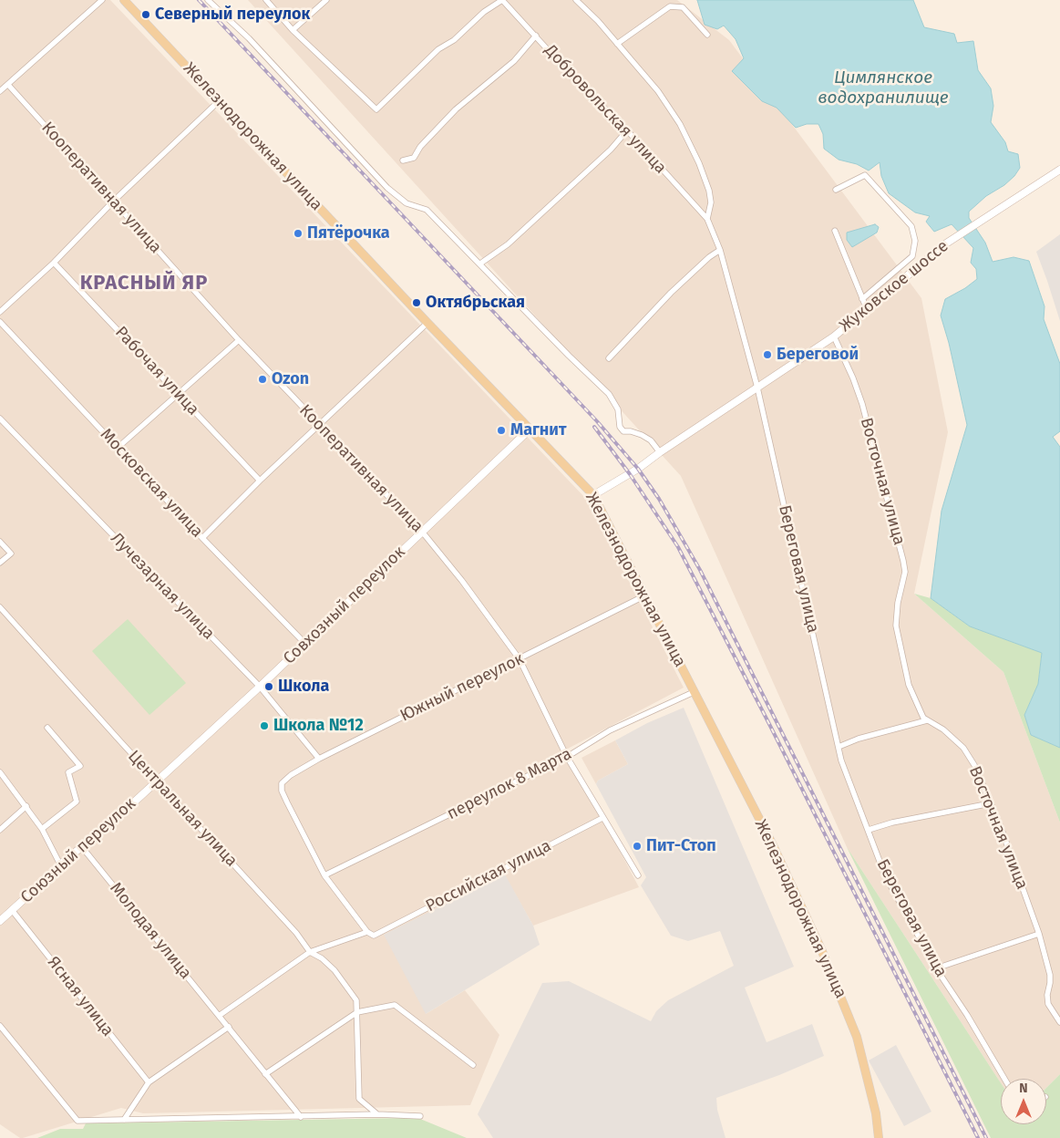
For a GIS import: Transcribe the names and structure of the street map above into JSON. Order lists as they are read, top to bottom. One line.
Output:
{"streets":{"main road":["Железнодорожная улица"],"street":["Добровольская улица","Кооперативная улица","Жуковское шоссе","Рабочая улица","Восточная улица","Московская улица","Береговая улица","Лучезарная улица","Совхозный переулок","Южный переулок","переулок 8 Марта","Центральная улица","Союзный переулок","Российская улица","Молодая улица","Ясная улица"]},"crossings":[["Добровольская улица","Береговая улица"],["Железнодорожная улица","Жуковское шоссе"],["Железнодорожная улица","Совхозный переулок"],["Железнодорожная улица","Южный переулок"],["Железнодорожная улица","переулок 8 Марта"],["Кооперативная улица","Совхозный переулок"],["Кооперативная улица","Южный переулок"],["Кооперативная улица","переулок 8 Марта"],["Кооперативная улица","Российская улица"],["Жуковское шоссе","Восточная улица"],["Жуковское шоссе","Береговая улица"],["Московская улица","Совхозный переулок"],["Лучезарная улица","Совхозный переулок"],["Лучезарная улица","Южный переулок"],["Совхозный переулок","Центральная улица"],["Совхозный переулок","Союзный переулок"],["Южный переулок","переулок 8 Марта"],["Центральная улица","Союзный переулок"],["Союзный переулок","Молодая улица"],["Союзный переулок","Ясная улица"]],"districts":["КРАСНЫЙ ЯР"],"water":["Цимлянское водохранилище"],"places":["Северный переулок","Пятёрочка","Октябрьская","Береговой","Ozon","Магнит","Школа","Школа №12","Пит-Стоп"],"north":"top"}
